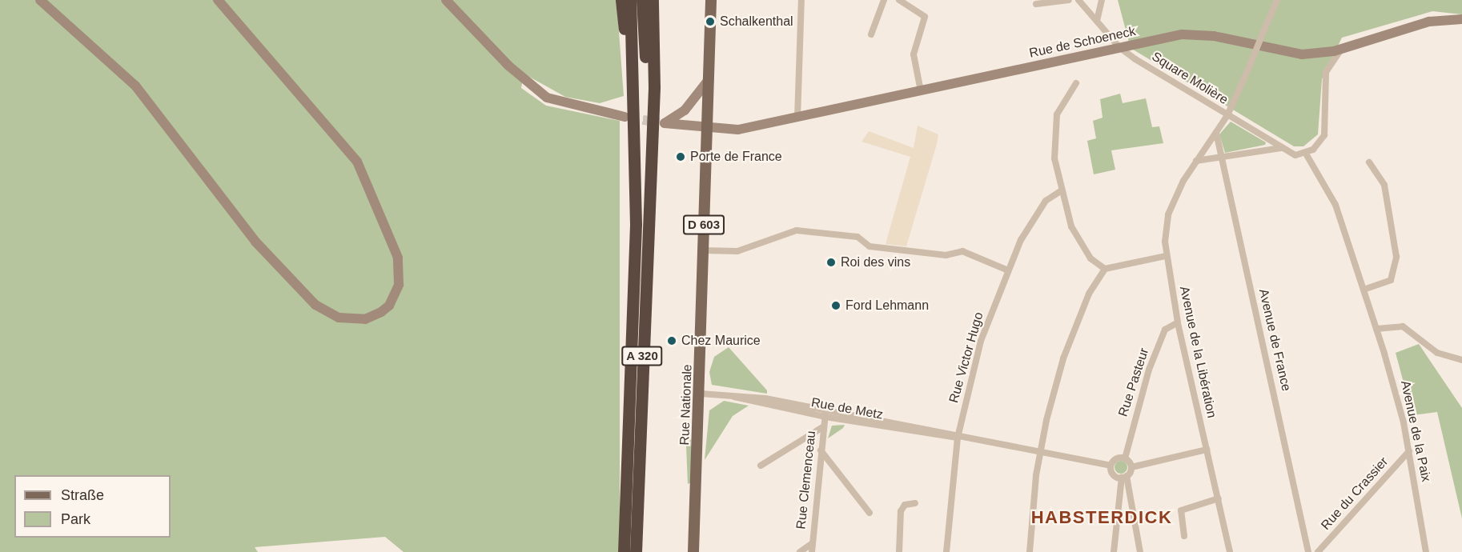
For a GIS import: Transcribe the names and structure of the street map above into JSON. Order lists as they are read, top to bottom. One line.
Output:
{"streets":{"highway":["A 320"],"main road":["Rue de Schoeneck","D 603","Rue Nationale"],"street":["Square Molière","Avenue de France","Avenue de la Libération","Rue Victor Hugo","Rue Pasteur","Rue de Metz","Avenue de la Paix","Rue Clemenceau","Rue du Crassier"]},"crossings":[["Rue de Schoeneck","Square Molière"],["Rue de Schoeneck","Rue Nationale"],["Square Molière","Avenue de France"],["Square Molière","Avenue de la Libération"],["Avenue de la Libération","Rue Pasteur"],["Rue Victor Hugo","Rue de Metz"],["Rue Pasteur","Rue de Metz"],["Rue Nationale","Rue de Metz"],["Rue de Metz","Rue Clemenceau"],["Avenue de la Paix","Rue du Crassier"]],"districts":["HABSTERDICK"],"places":["Schalkenthal","Porte de France","Roi des vins","Ford Lehmann","Chez Maurice"],"legend":["Straße","Park"]}
